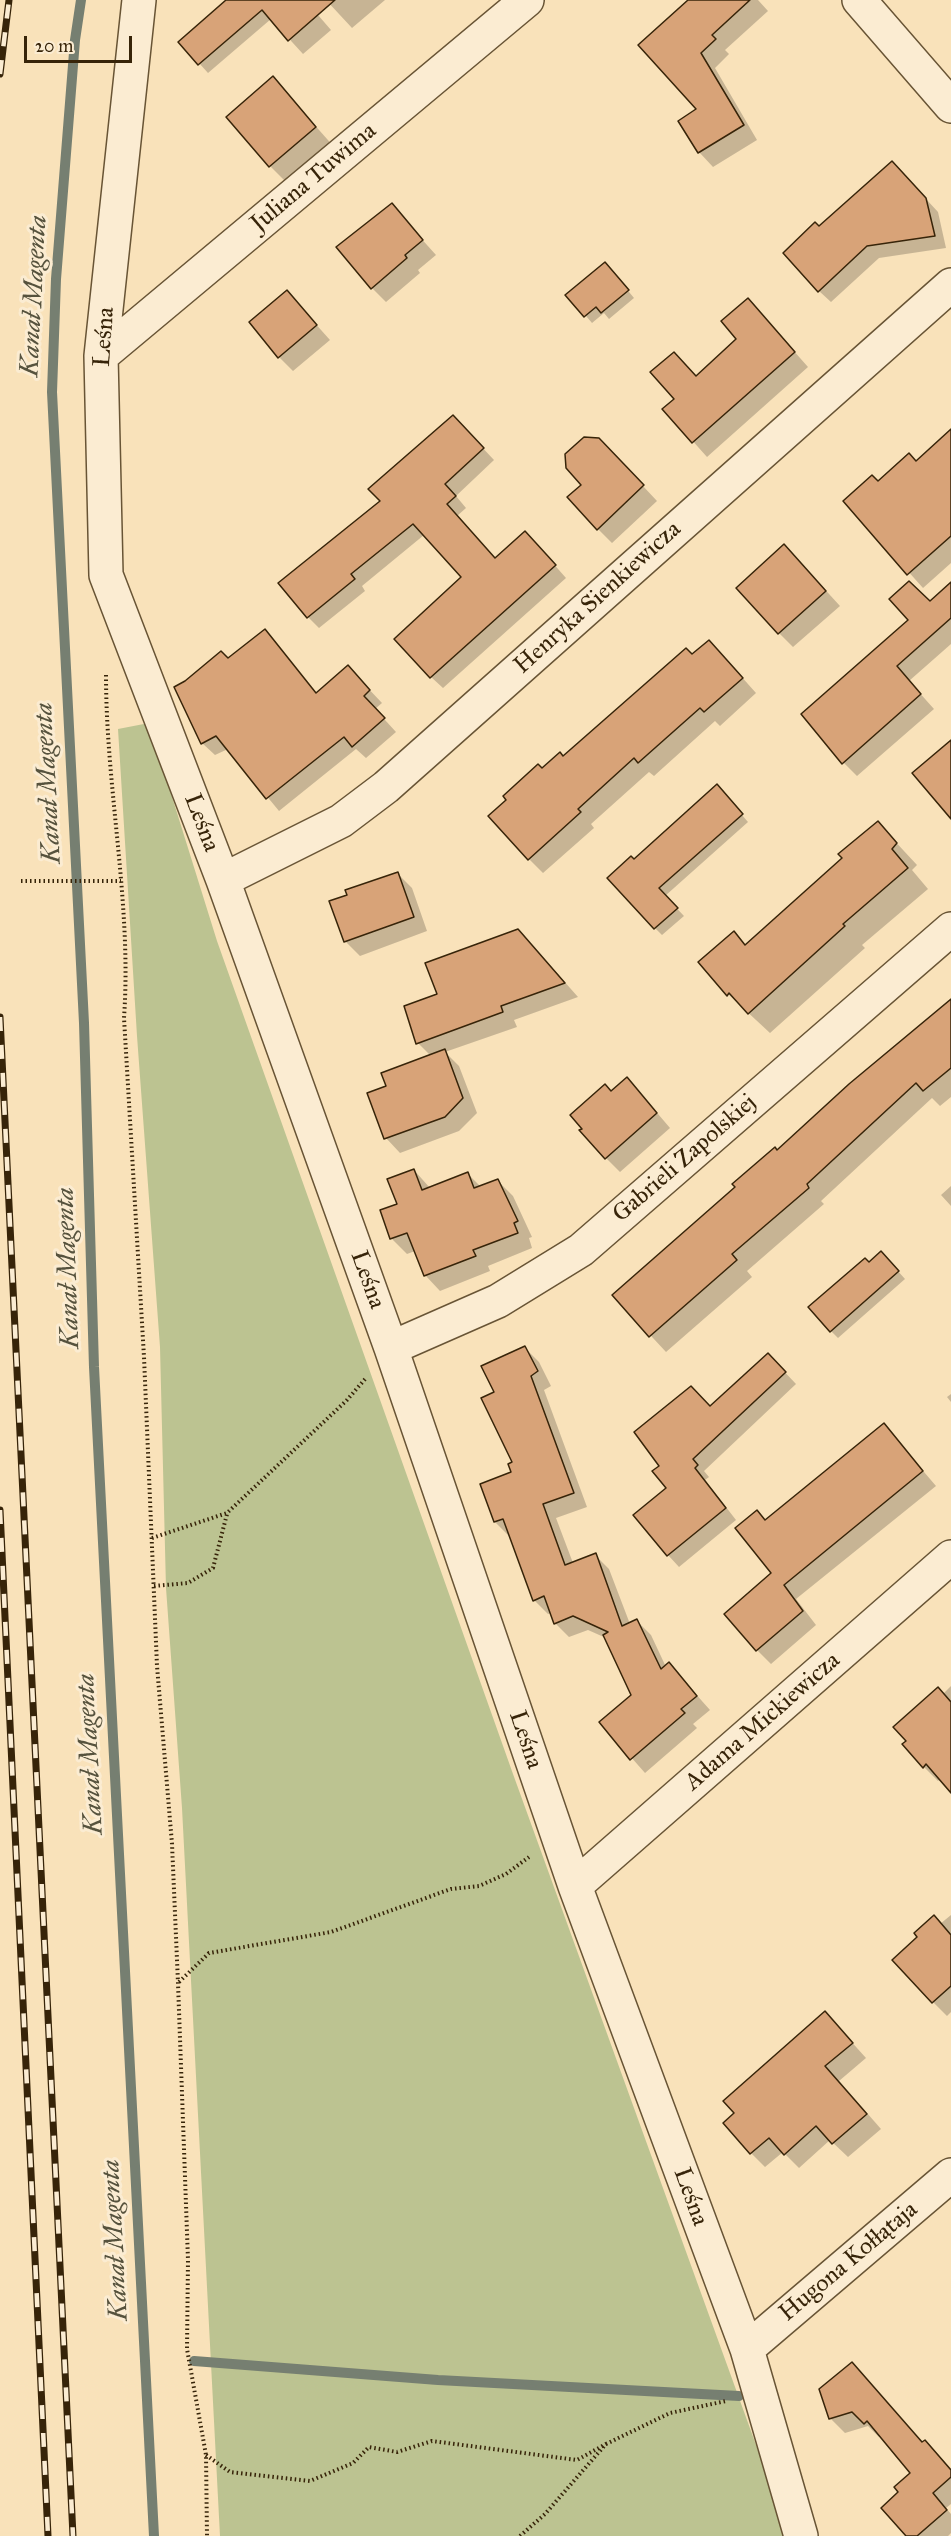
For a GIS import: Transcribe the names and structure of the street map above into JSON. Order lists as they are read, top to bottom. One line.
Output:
{"streets":{"street":["Juliana Tuwima","Leśna","Henryka Sienkiewicza","Gabrieli Zapolskiej","Adama Mickiewicza","Hugona Kołłątaja"]},"crossings":[["Juliana Tuwima","Leśna"],["Leśna","Henryka Sienkiewicza"],["Leśna","Gabrieli Zapolskiej"],["Leśna","Adama Mickiewicza"],["Leśna","Hugona Kołłątaja"]],"water":["Kanał Magenta"],"scale_bar":"20 m"}
